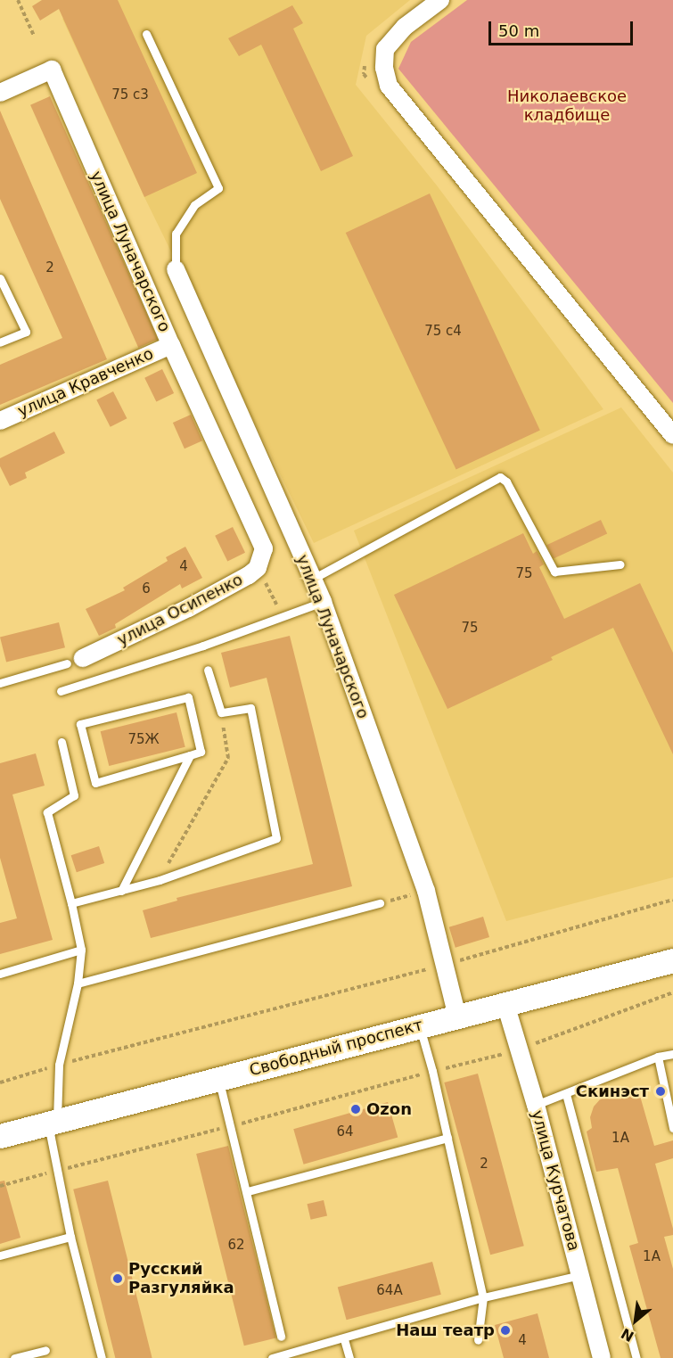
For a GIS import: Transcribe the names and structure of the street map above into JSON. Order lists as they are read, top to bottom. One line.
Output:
{"streets":{"main road":["Свободный проспект"],"street":["улица Луначарского","улица Кравченко","улица Осипенко","улица Курчатова"]},"crossings":[["улица Луначарского","улица Кравченко"],["улица Луначарского","улица Осипенко"],["улица Луначарского","Свободный проспект"],["Свободный проспект","улица Курчатова"]],"parks":["Николаевское кладбище"],"places":["Скинэст","Ozon","Русский Разгуляйка","Наш театр"],"house_numbers":["75 с3","2","75 с4","4","75","6","75","75Ж","64","1А","2","62","1А","64А","4"],"scale_bar":"50 m","north":"bottom left"}
